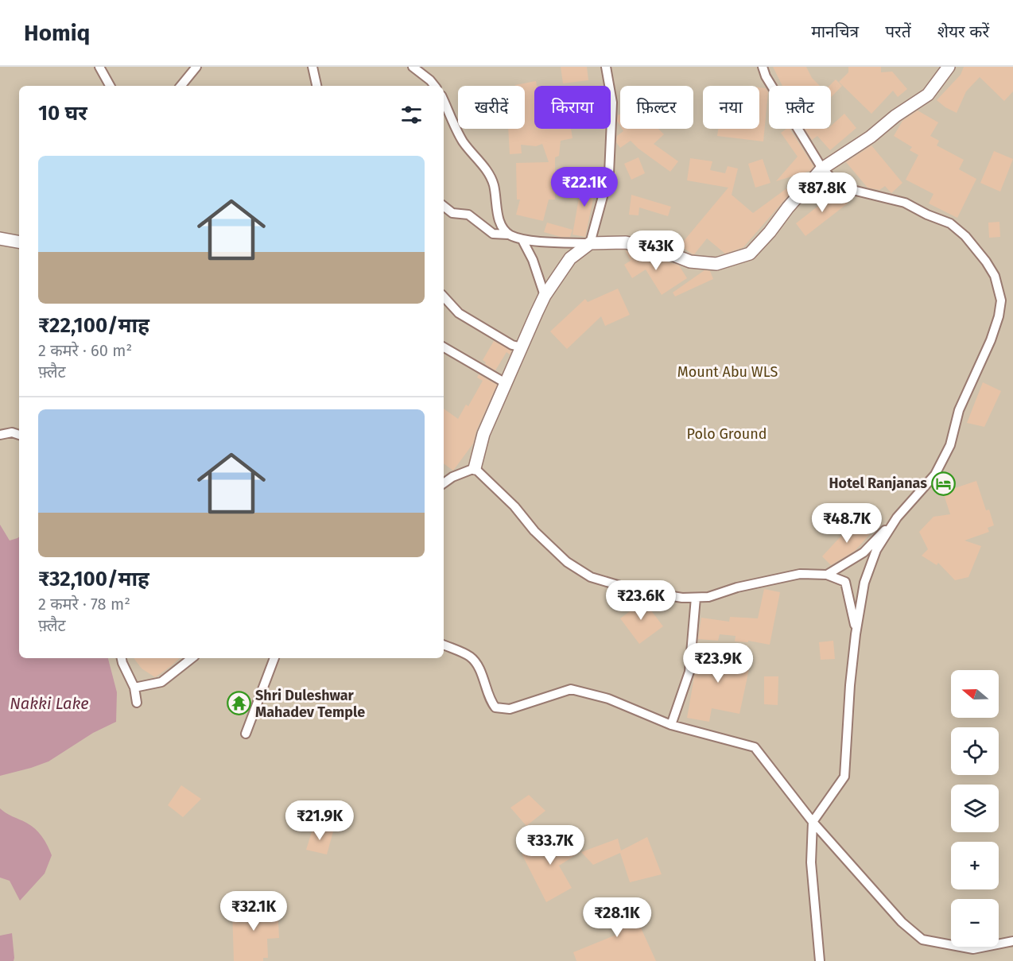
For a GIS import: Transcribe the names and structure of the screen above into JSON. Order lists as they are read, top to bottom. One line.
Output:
{"water":["Nakki Lake"],"parks":["Mount Abu WLS","Polo Ground"],"places":{"hotel":["Hotel Ranjanas"],"temple":["Shri Duleshwar Mahadev Temple"]},"north":"left","page":{"header":"Homiq","nav":["मानचित्र","परतें","शेयर करें"],"chip":["खरीदें","किराया","फ़िल्टर","नया","फ़्लैट"],"heading":"10 घर","list":[{"name":"₹22,100/माह","note":"2 कमरे · 60 m² · फ़्लैट"},{"name":"₹32,100/माह","note":"2 कमरे · 78 m² · फ़्लैट"}],"price":["₹22.1K","₹87.8K","₹43K","₹48.7K","₹23.6K","₹23.9K","₹21.9K","₹33.7K","₹32.1K","₹28.1K"],"map_buttons":["+","−"]}}
